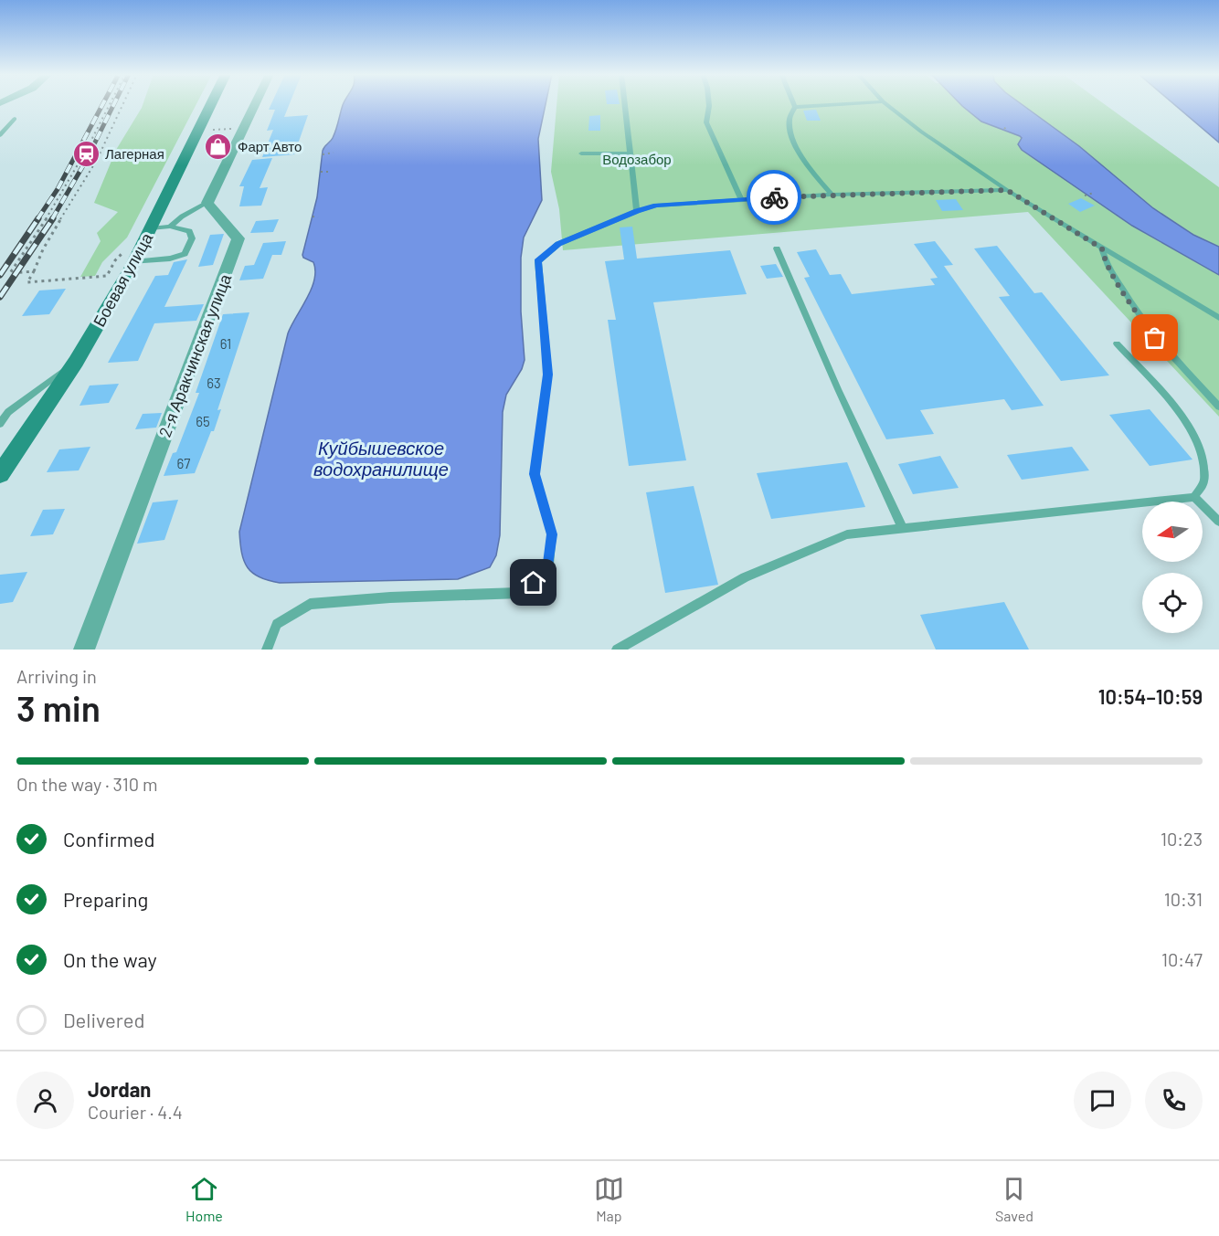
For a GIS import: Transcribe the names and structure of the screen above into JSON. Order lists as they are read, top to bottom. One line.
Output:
{"streets":{"main road":["Боевая улица"],"street":["2-я Аракчинская улица"]},"water":["Куйбышевское водохранилище"],"parks":["Водозабор"],"places":{"shop":["Фарт Авто"],"station":["Лагерная"]},"house_numbers":["61","63","65","67"],"north":"left","page":{"heading":["3 min","Arriving in","10:54–10:59"],"panel":["Jordan","Courier · 4.4"],"bar":"On the way · 310 m","list":[["Confirmed","10:23"],["Preparing","10:31"],["On the way","10:47"],"Delivered"],"tabs":["Home","Map","Saved"]}}
